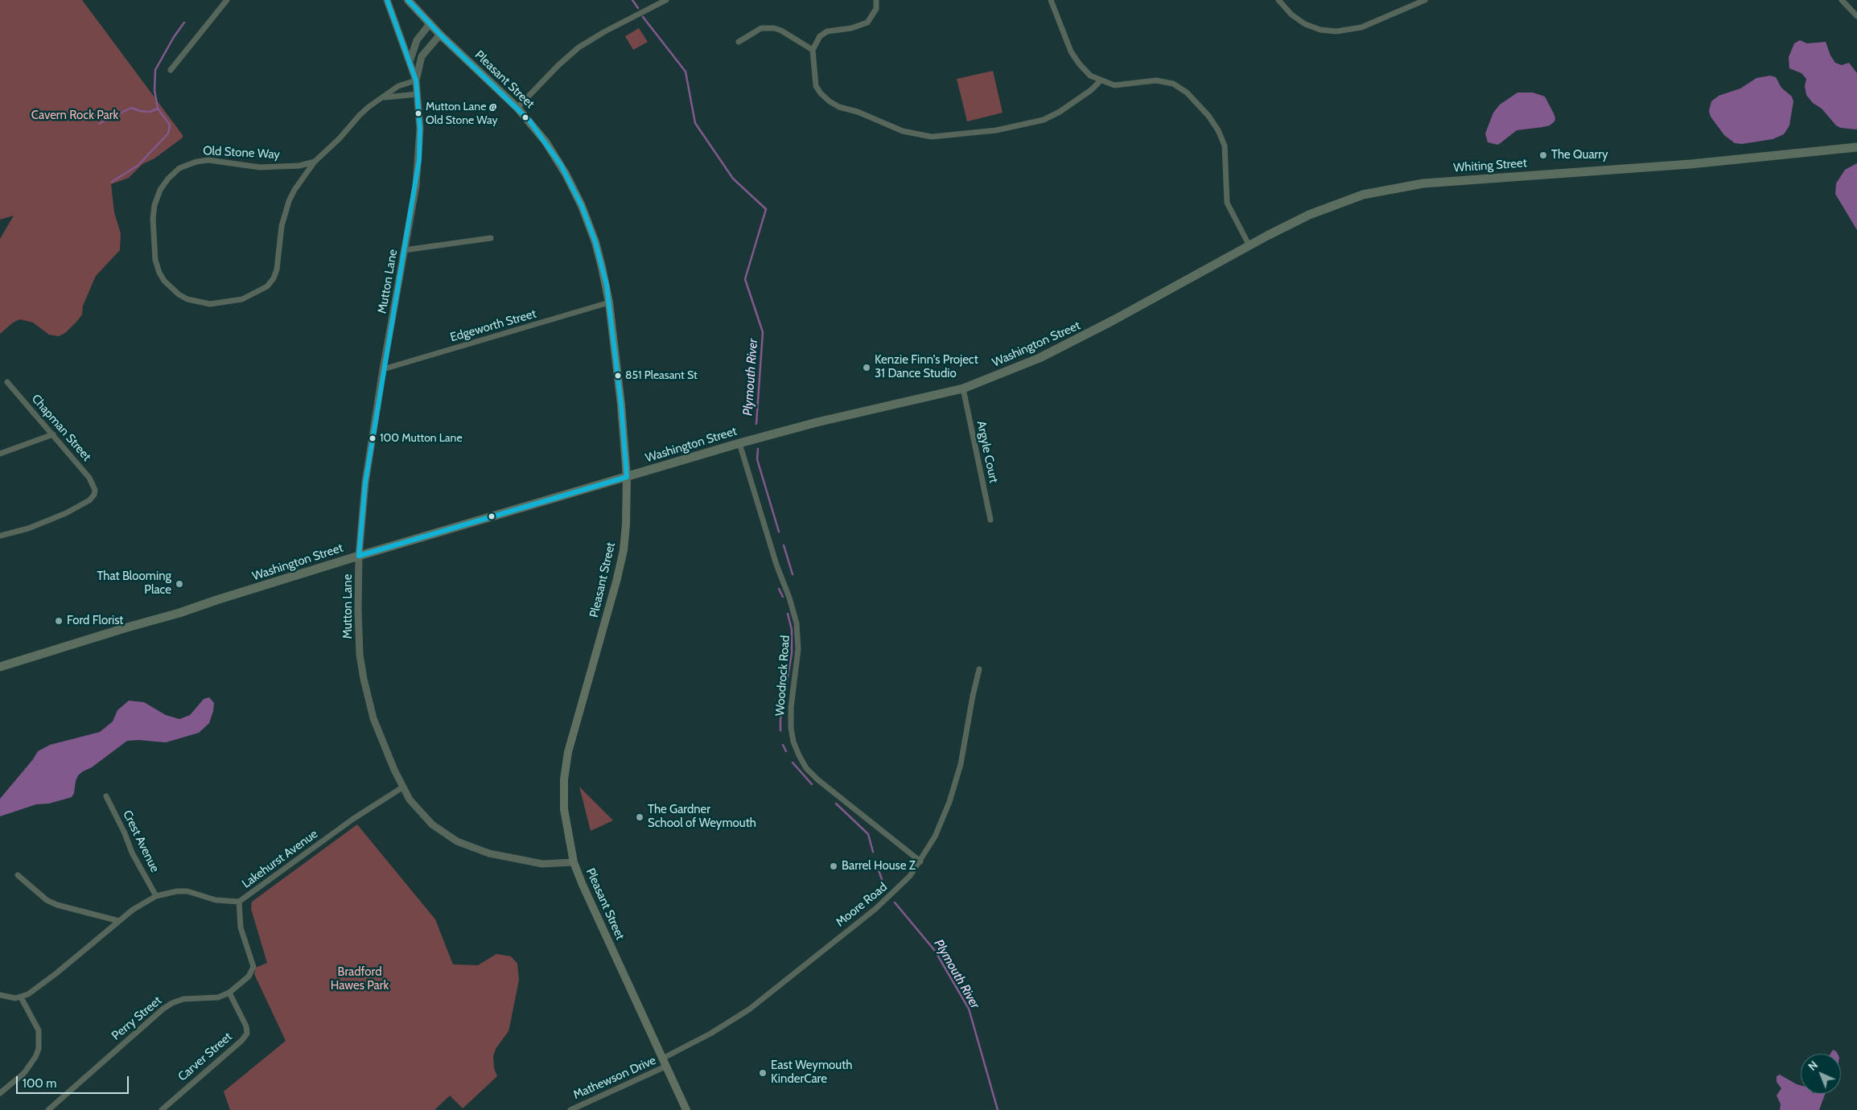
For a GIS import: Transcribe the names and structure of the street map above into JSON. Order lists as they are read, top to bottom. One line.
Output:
{"streets":{"main road":["Pleasant Street","Whiting Street","Washington Street"],"street":["Old Stone Way","Mutton Lane","Edgeworth Street","Chapman Street","Argyle Court","Woodrock Road","Crest Avenue","Lakehurst Avenue","Moore Road","Perry Street","Carver Street","Mathewson Drive"]},"crossings":[["Pleasant Street","Mutton Lane"],["Pleasant Street","Edgeworth Street"],["Pleasant Street","Washington Street"],["Pleasant Street","Moore Road"],["Pleasant Street","Mathewson Drive"],["Old Stone Way","Mutton Lane"],["Whiting Street","Washington Street"],["Mutton Lane","Edgeworth Street"],["Mutton Lane","Washington Street"],["Mutton Lane","Lakehurst Avenue"],["Washington Street","Argyle Court"],["Washington Street","Woodrock Road"],["Woodrock Road","Moore Road"],["Crest Avenue","Lakehurst Avenue"],["Lakehurst Avenue","Perry Street"],["Perry Street","Carver Street"]],"water":["Plymouth River"],"parks":["Cavern Rock Park","Bradford Hawes Park"],"places":["Mutton Lane @ Old Stone Way","The Quarry","Kenzie Finn's Project 31 Dance Studio","851 Pleasant St","100 Mutton Lane","That Blooming Place","Ford Florist","The Gardner School of Weymouth","Barrel House Z","East Weymouth KinderCare"],"scale_bar":"100 m","north":"top left"}
